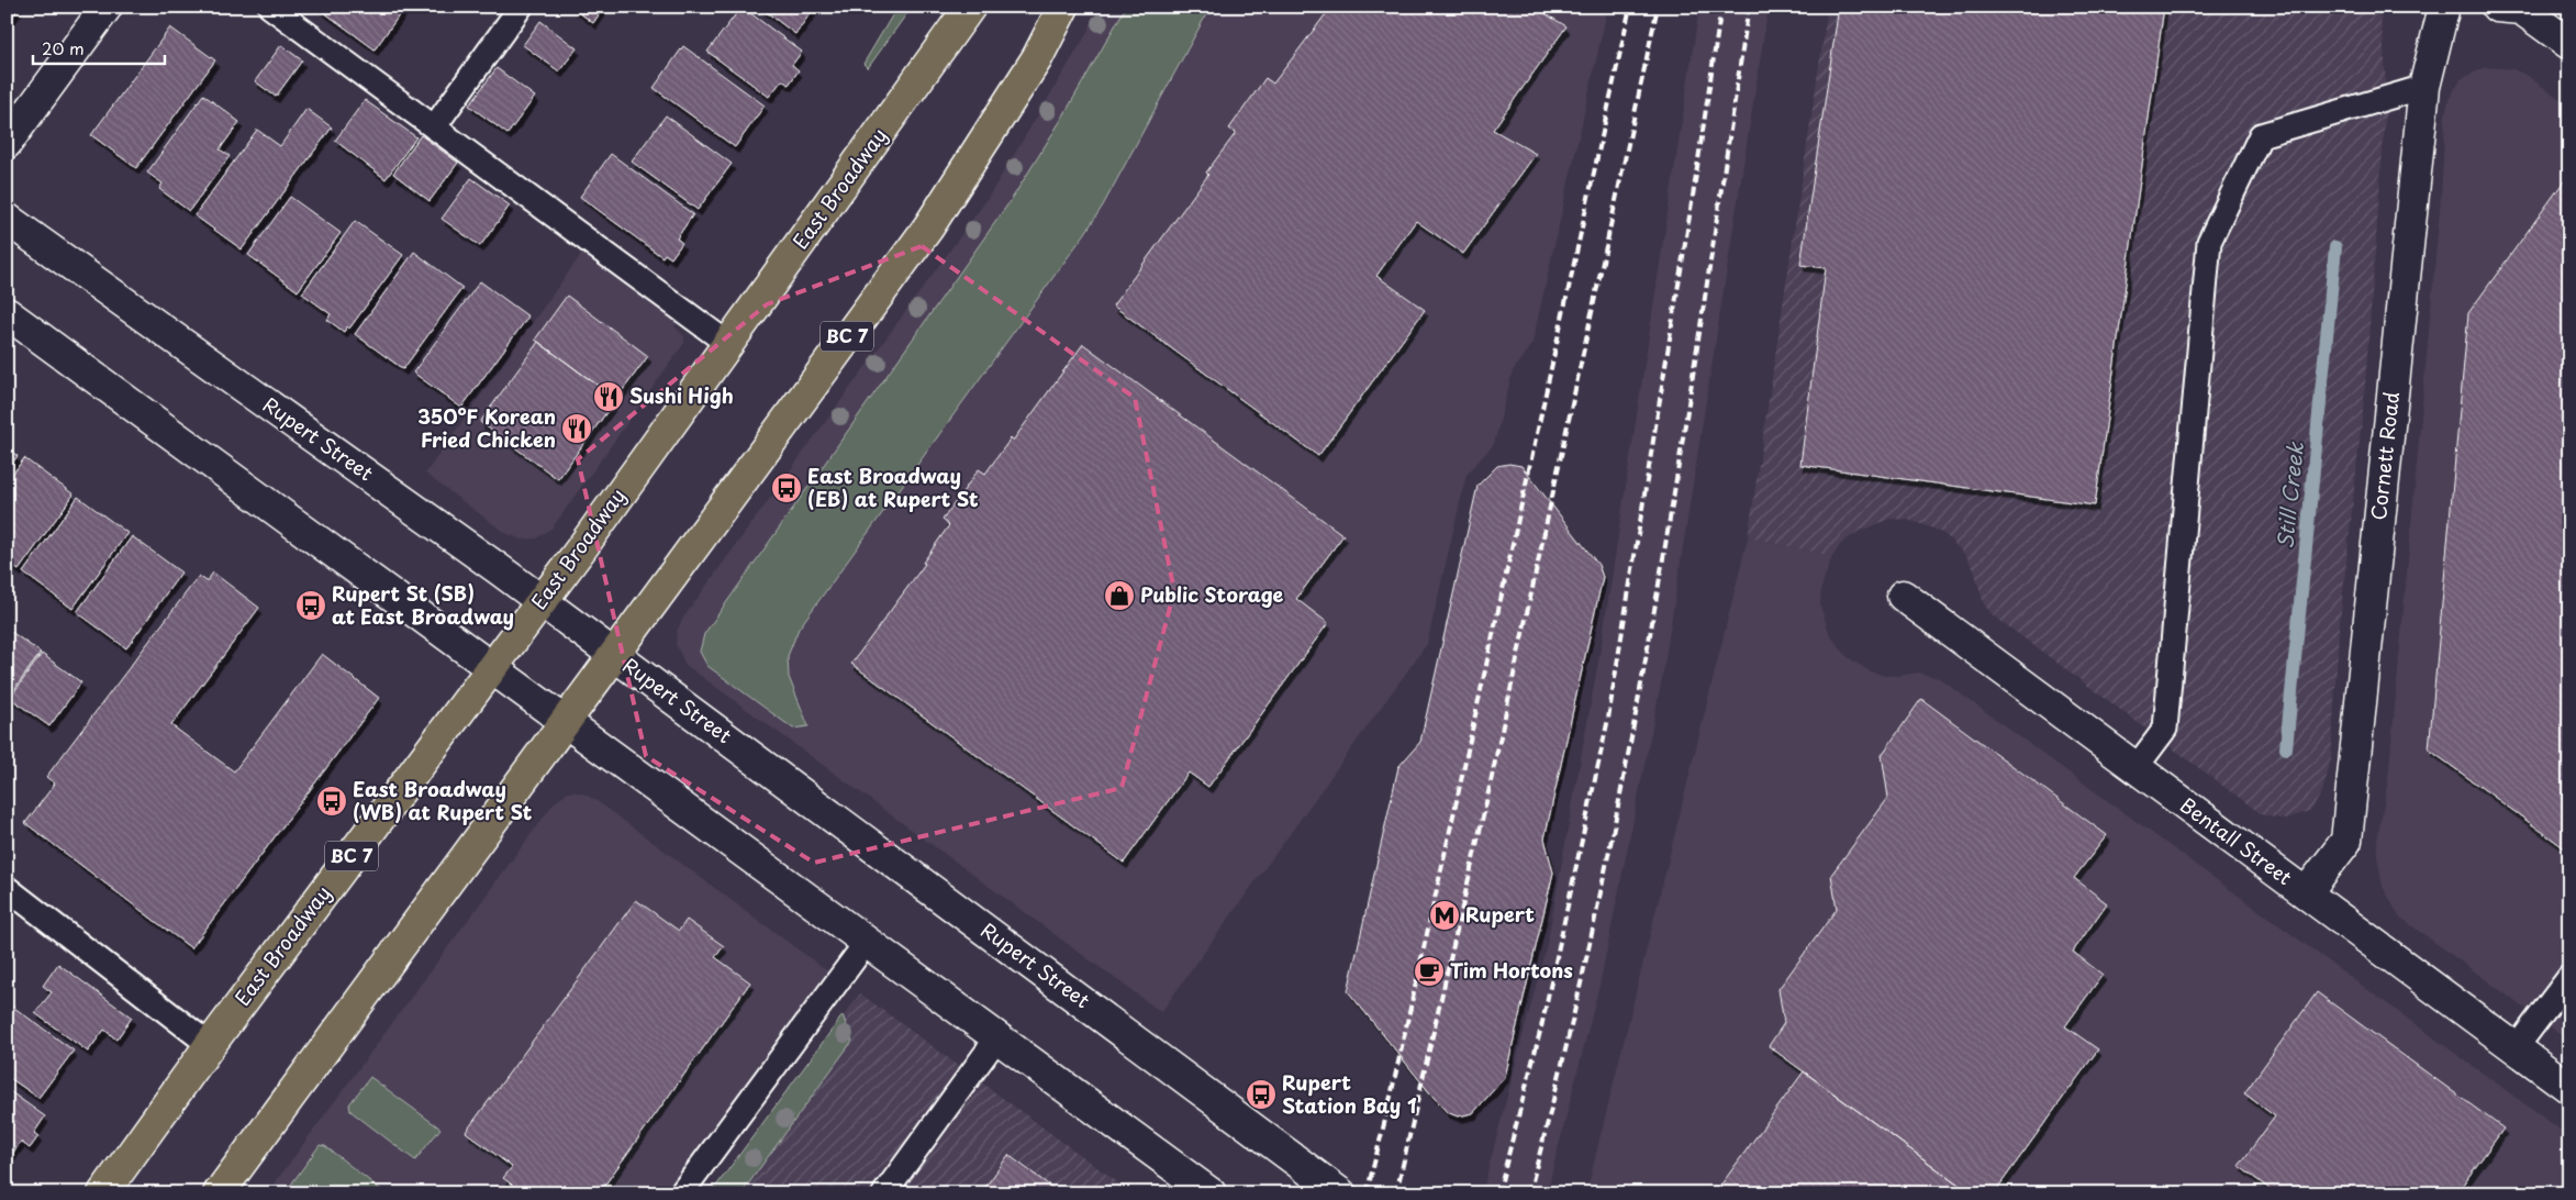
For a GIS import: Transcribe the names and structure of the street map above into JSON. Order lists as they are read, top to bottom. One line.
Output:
{"streets":{"main road":["East Broadway","BC 7","Rupert Street","Cornett Road","Bentall Street"]},"crossings":[["East Broadway","Rupert Street"],["BC 7","Rupert Street"],["Cornett Road","Bentall Street"]],"water":["Still Creek"],"places":{"restaurant":["Sushi High","350°F Korean Fried Chicken"],"bus stop":["East Broadway (EB) at Rupert St","Rupert St (SB) at East Broadway","East Broadway (WB) at Rupert St","Rupert Station Bay 1"],"shop":["Public Storage"],"metro station":["Rupert"],"cafe":["Tim Hortons"]},"scale_bar":"20 m"}
